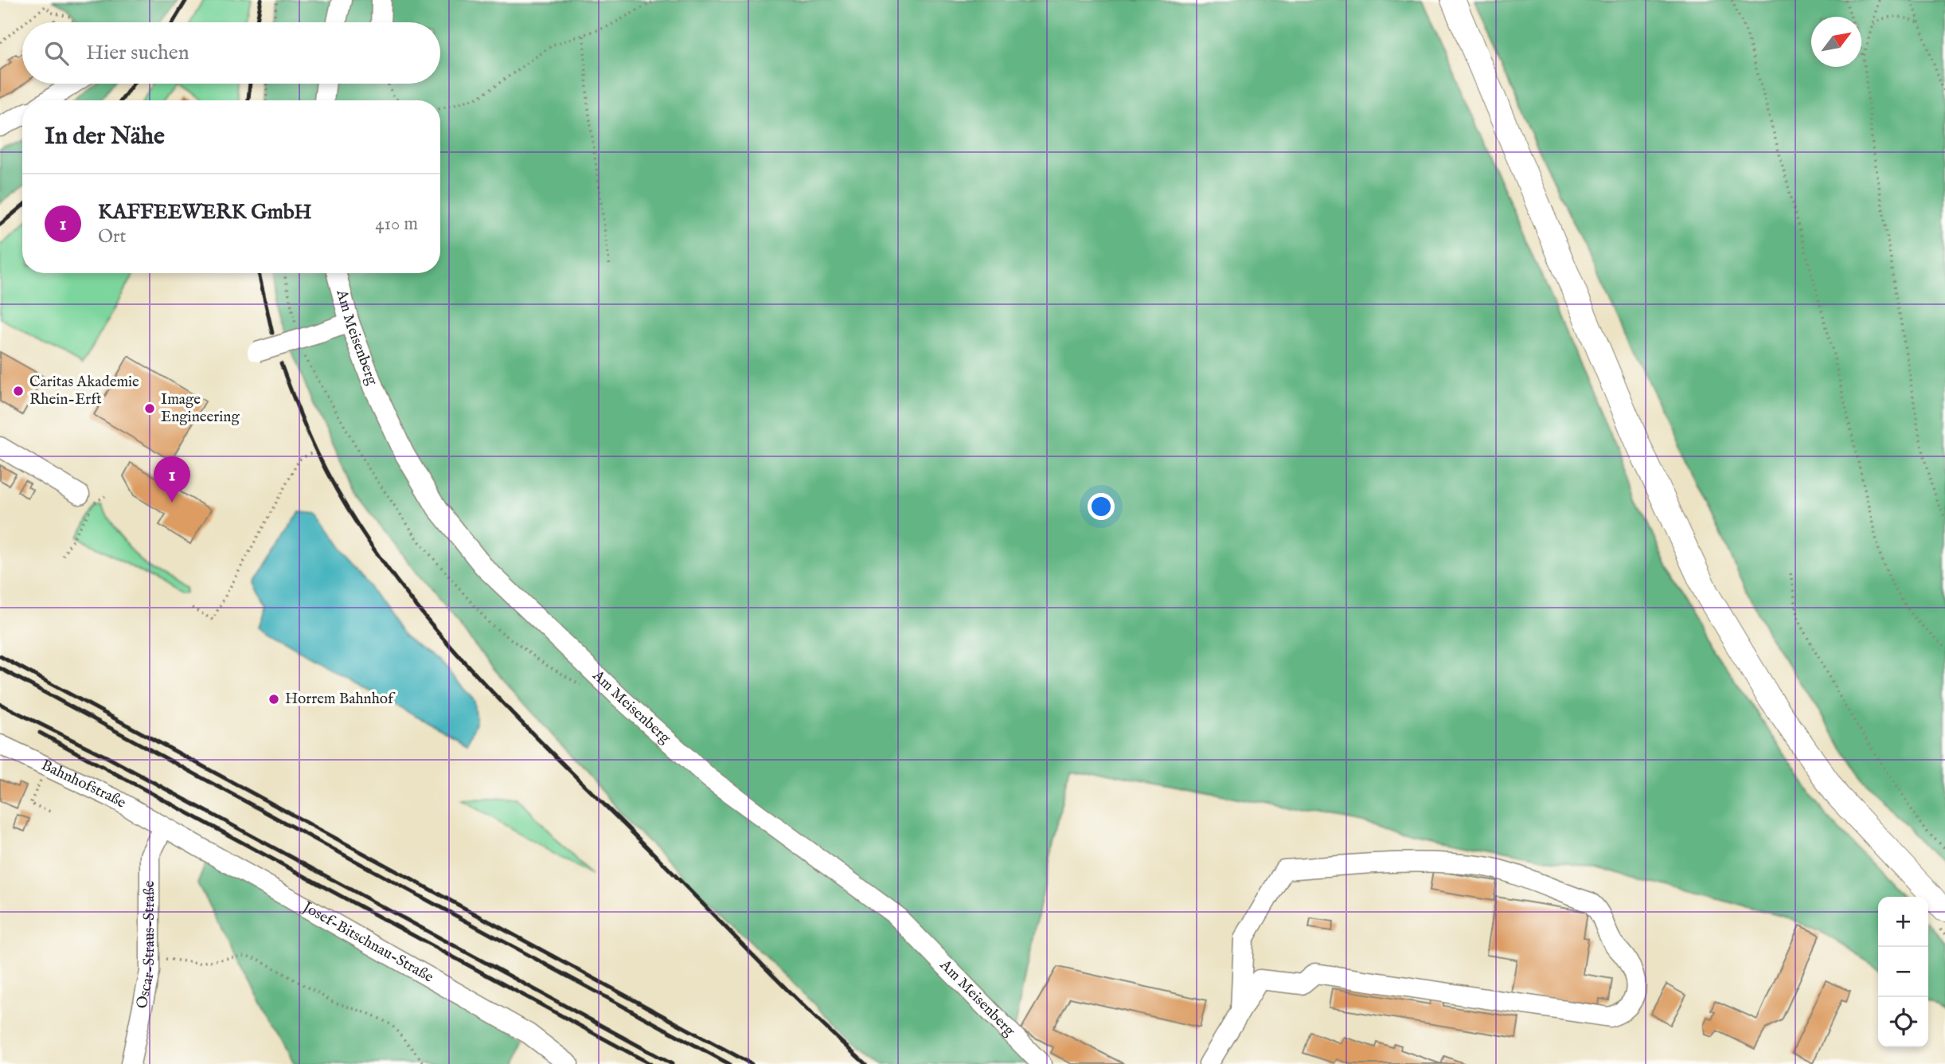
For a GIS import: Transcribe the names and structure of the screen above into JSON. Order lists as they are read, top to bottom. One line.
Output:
{"streets":{"street":["Am Meisenberg","Bahnhofstraße","Josef-Bitschnau-Straße","Oscar-Straus-Straße"]},"crossings":[["Bahnhofstraße","Josef-Bitschnau-Straße"],["Bahnhofstraße","Oscar-Straus-Straße"],["Josef-Bitschnau-Straße","Oscar-Straus-Straße"]],"places":["Caritas Akademie Rhein-Erft","Image Engineering","Horrem Bahnhof"],"north":"top right","page":{"search":"Hier suchen","heading":"In der Nähe","list":[{"mark":"1","name":"KAFFEEWERK GmbH","note":"Ort","value":"410 m"}],"pins":"1","map_buttons":["+","−"]}}
